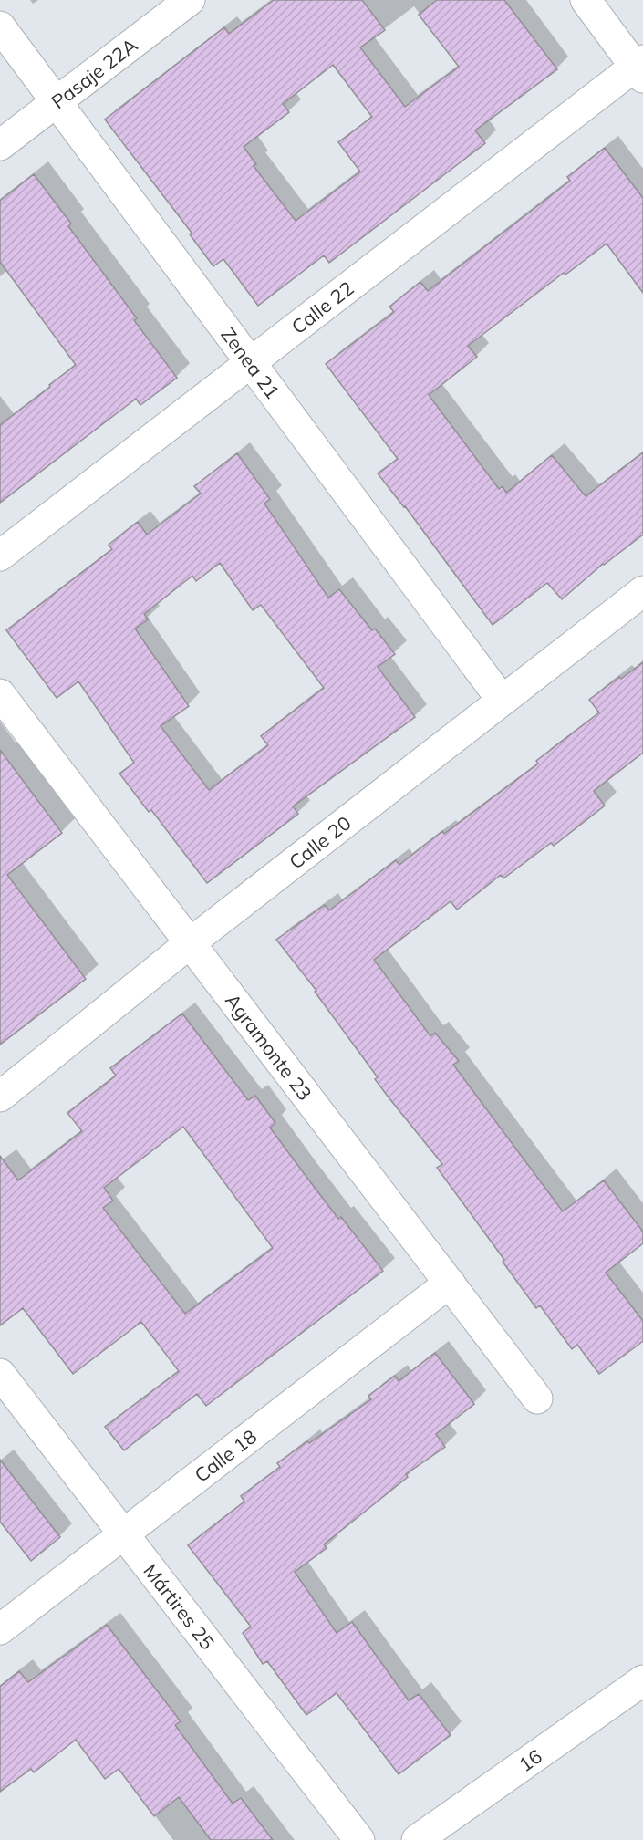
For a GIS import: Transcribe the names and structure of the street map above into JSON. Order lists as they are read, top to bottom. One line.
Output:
{"streets":{"street":["Pasaje 22A","Calle 22","Zenea 21","Calle 20","Agramonte 23","Calle 18","Mártires 25","16"]},"crossings":[["Pasaje 22A","Zenea 21"],["Calle 22","Zenea 21"],["Zenea 21","Calle 20"],["Calle 20","Agramonte 23"],["Agramonte 23","Calle 18"],["Calle 18","Mártires 25"]]}
